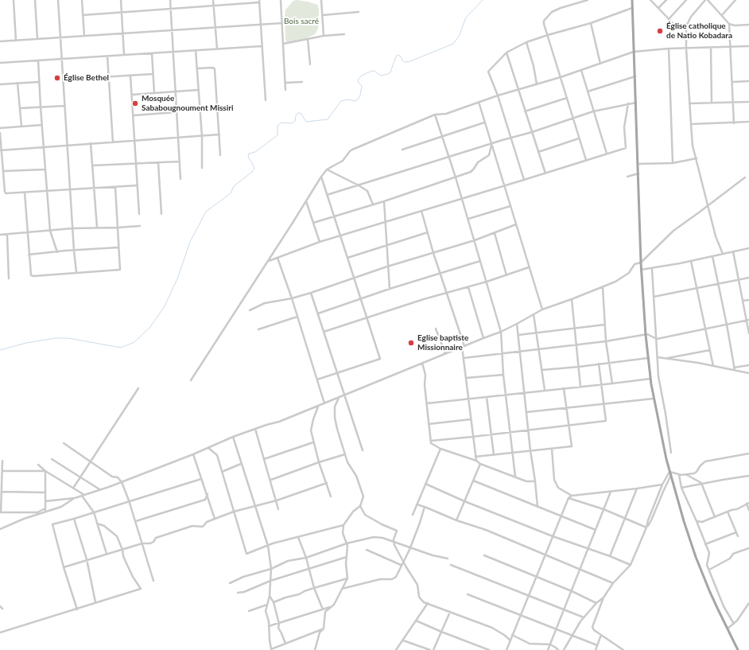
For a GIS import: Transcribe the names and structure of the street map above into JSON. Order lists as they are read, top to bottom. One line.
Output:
{"parks":["Bois sacré"],"places":["Église catholique de Natio Kobadara","Église Bethel","Mosquée Sababougnoument Missiri","Eglise baptiste Missionnaire"]}
